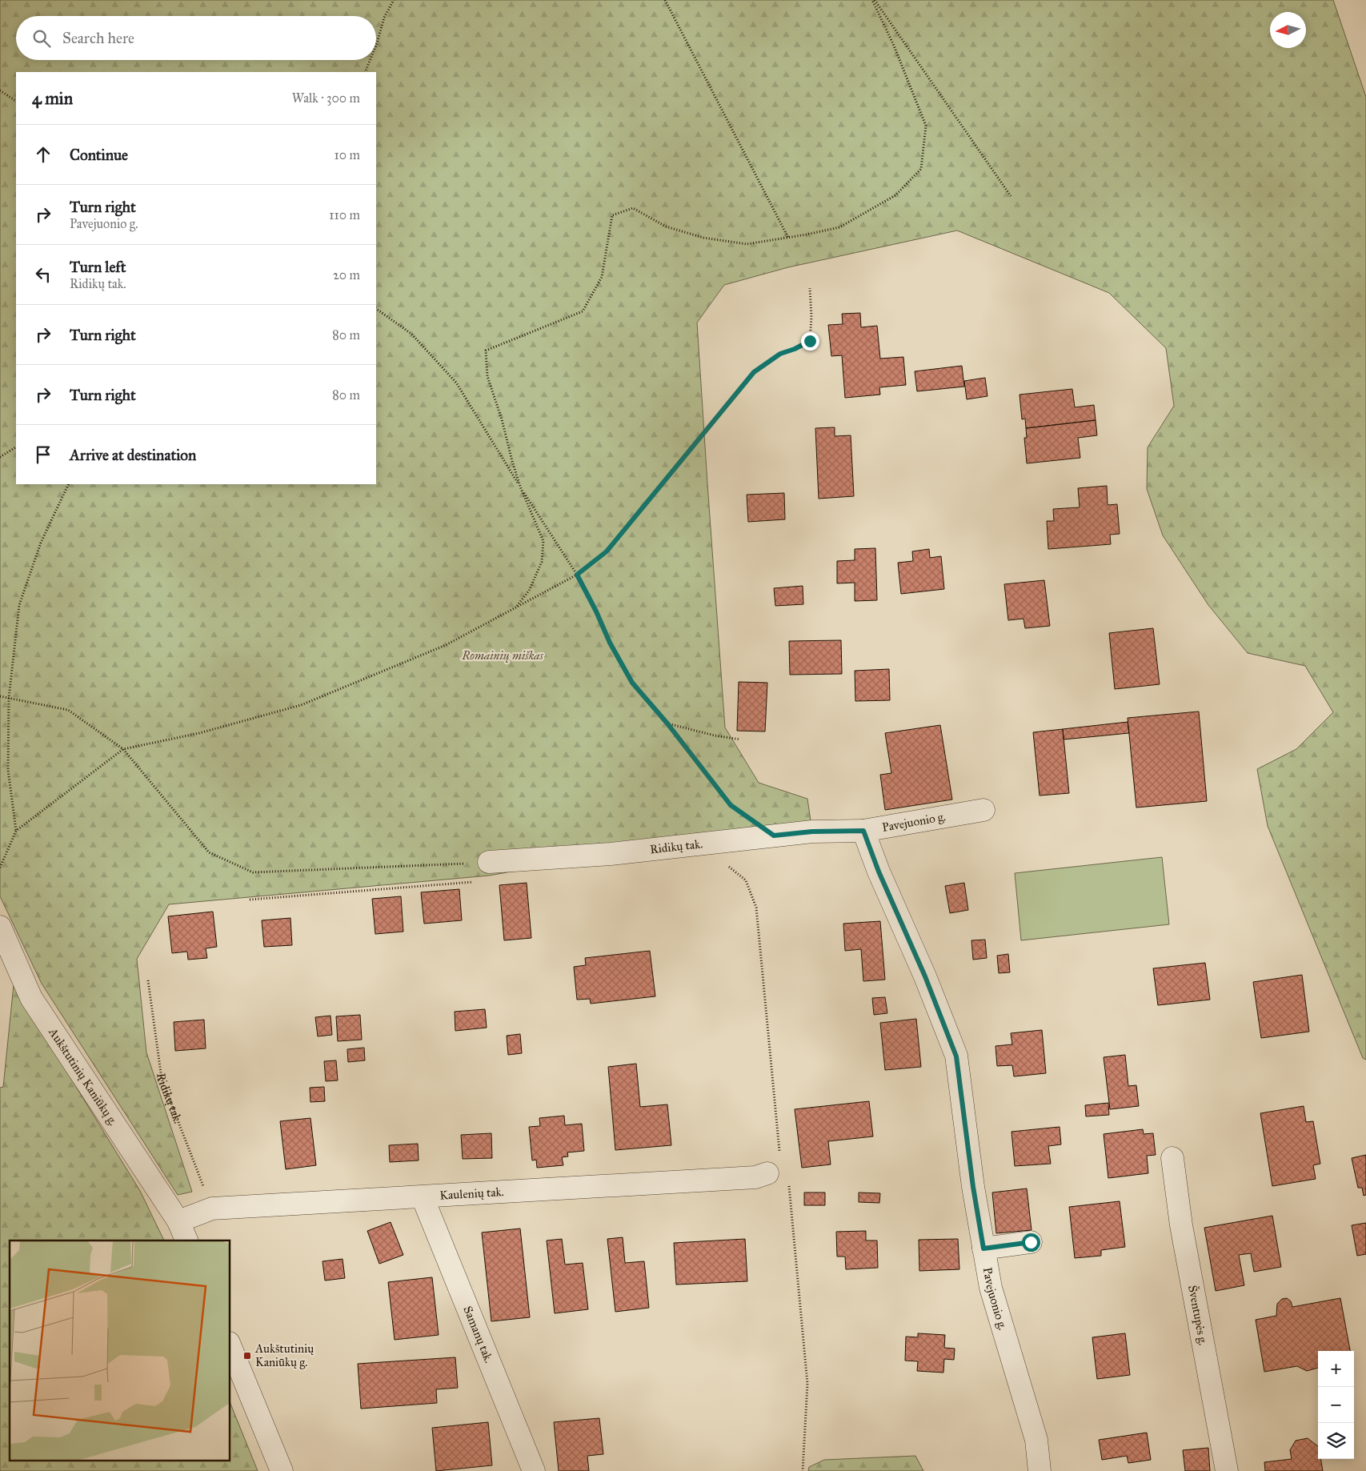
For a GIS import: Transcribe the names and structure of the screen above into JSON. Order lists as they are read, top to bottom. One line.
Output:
{"streets":{"street":["Pavejuonio g.","Ridikų tak.","Aukštutinių Kaniūkų g.","Kaulenių tak.","Šventupės g.","Samanų tak."]},"crossings":[["Pavejuonio g.","Ridikų tak."],["Ridikų tak.","Kaulenių tak."],["Aukštutinių Kaniūkų g.","Kaulenių tak."],["Kaulenių tak.","Samanų tak."]],"parks":["Romainių miškas"],"places":{"transit":["Aukštutinių Kaniūkų g."]},"north":"left","page":{"search":"Search here","heading":["4 min","Walk · 300 m"],"list":[["Continue","10 m"],["Turn right","Pavejuonio g.","110 m"],["Turn left","Ridikų tak.","20 m"],["Turn right","80 m"],["Turn right","80 m"],"Arrive at destination"],"map_buttons":["+","−"]}}
